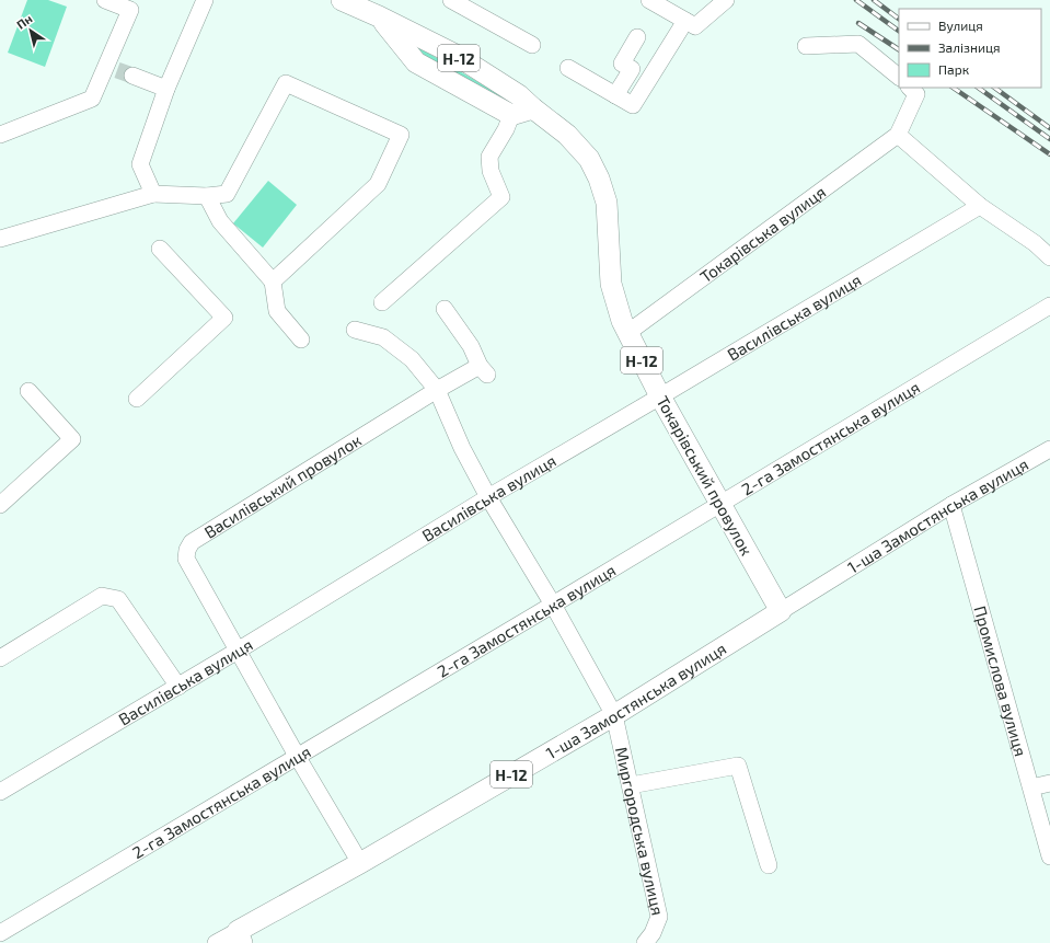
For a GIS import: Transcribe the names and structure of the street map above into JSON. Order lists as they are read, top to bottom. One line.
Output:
{"streets":{"main road":["Н-12","Токарівський провулок","1-ша Замостянська вулиця"],"street":["Токарівська вулиця","Василівська вулиця","2-га Замостянська вулиця","Василівський провулок","Промислова вулиця","Миргородська вулиця"]},"crossings":[["Н-12","Токарівський провулок"],["Токарівська вулиця","Токарівський провулок"],["Василівська вулиця","Токарівський провулок"],["Василівська вулиця","Василівський провулок"],["Василівська вулиця","Миргородська вулиця"],["2-га Замостянська вулиця","Токарівський провулок"],["2-га Замостянська вулиця","Василівський провулок"],["2-га Замостянська вулиця","Миргородська вулиця"],["Токарівський провулок","1-ша Замостянська вулиця"],["Василівський провулок","1-ша Замостянська вулиця"],["Василівський провулок","Миргородська вулиця"],["1-ша Замостянська вулиця","Промислова вулиця"],["1-ша Замостянська вулиця","Миргородська вулиця"]],"legend":["Вулиця","Залізниця","Парк"],"north":"top left"}
